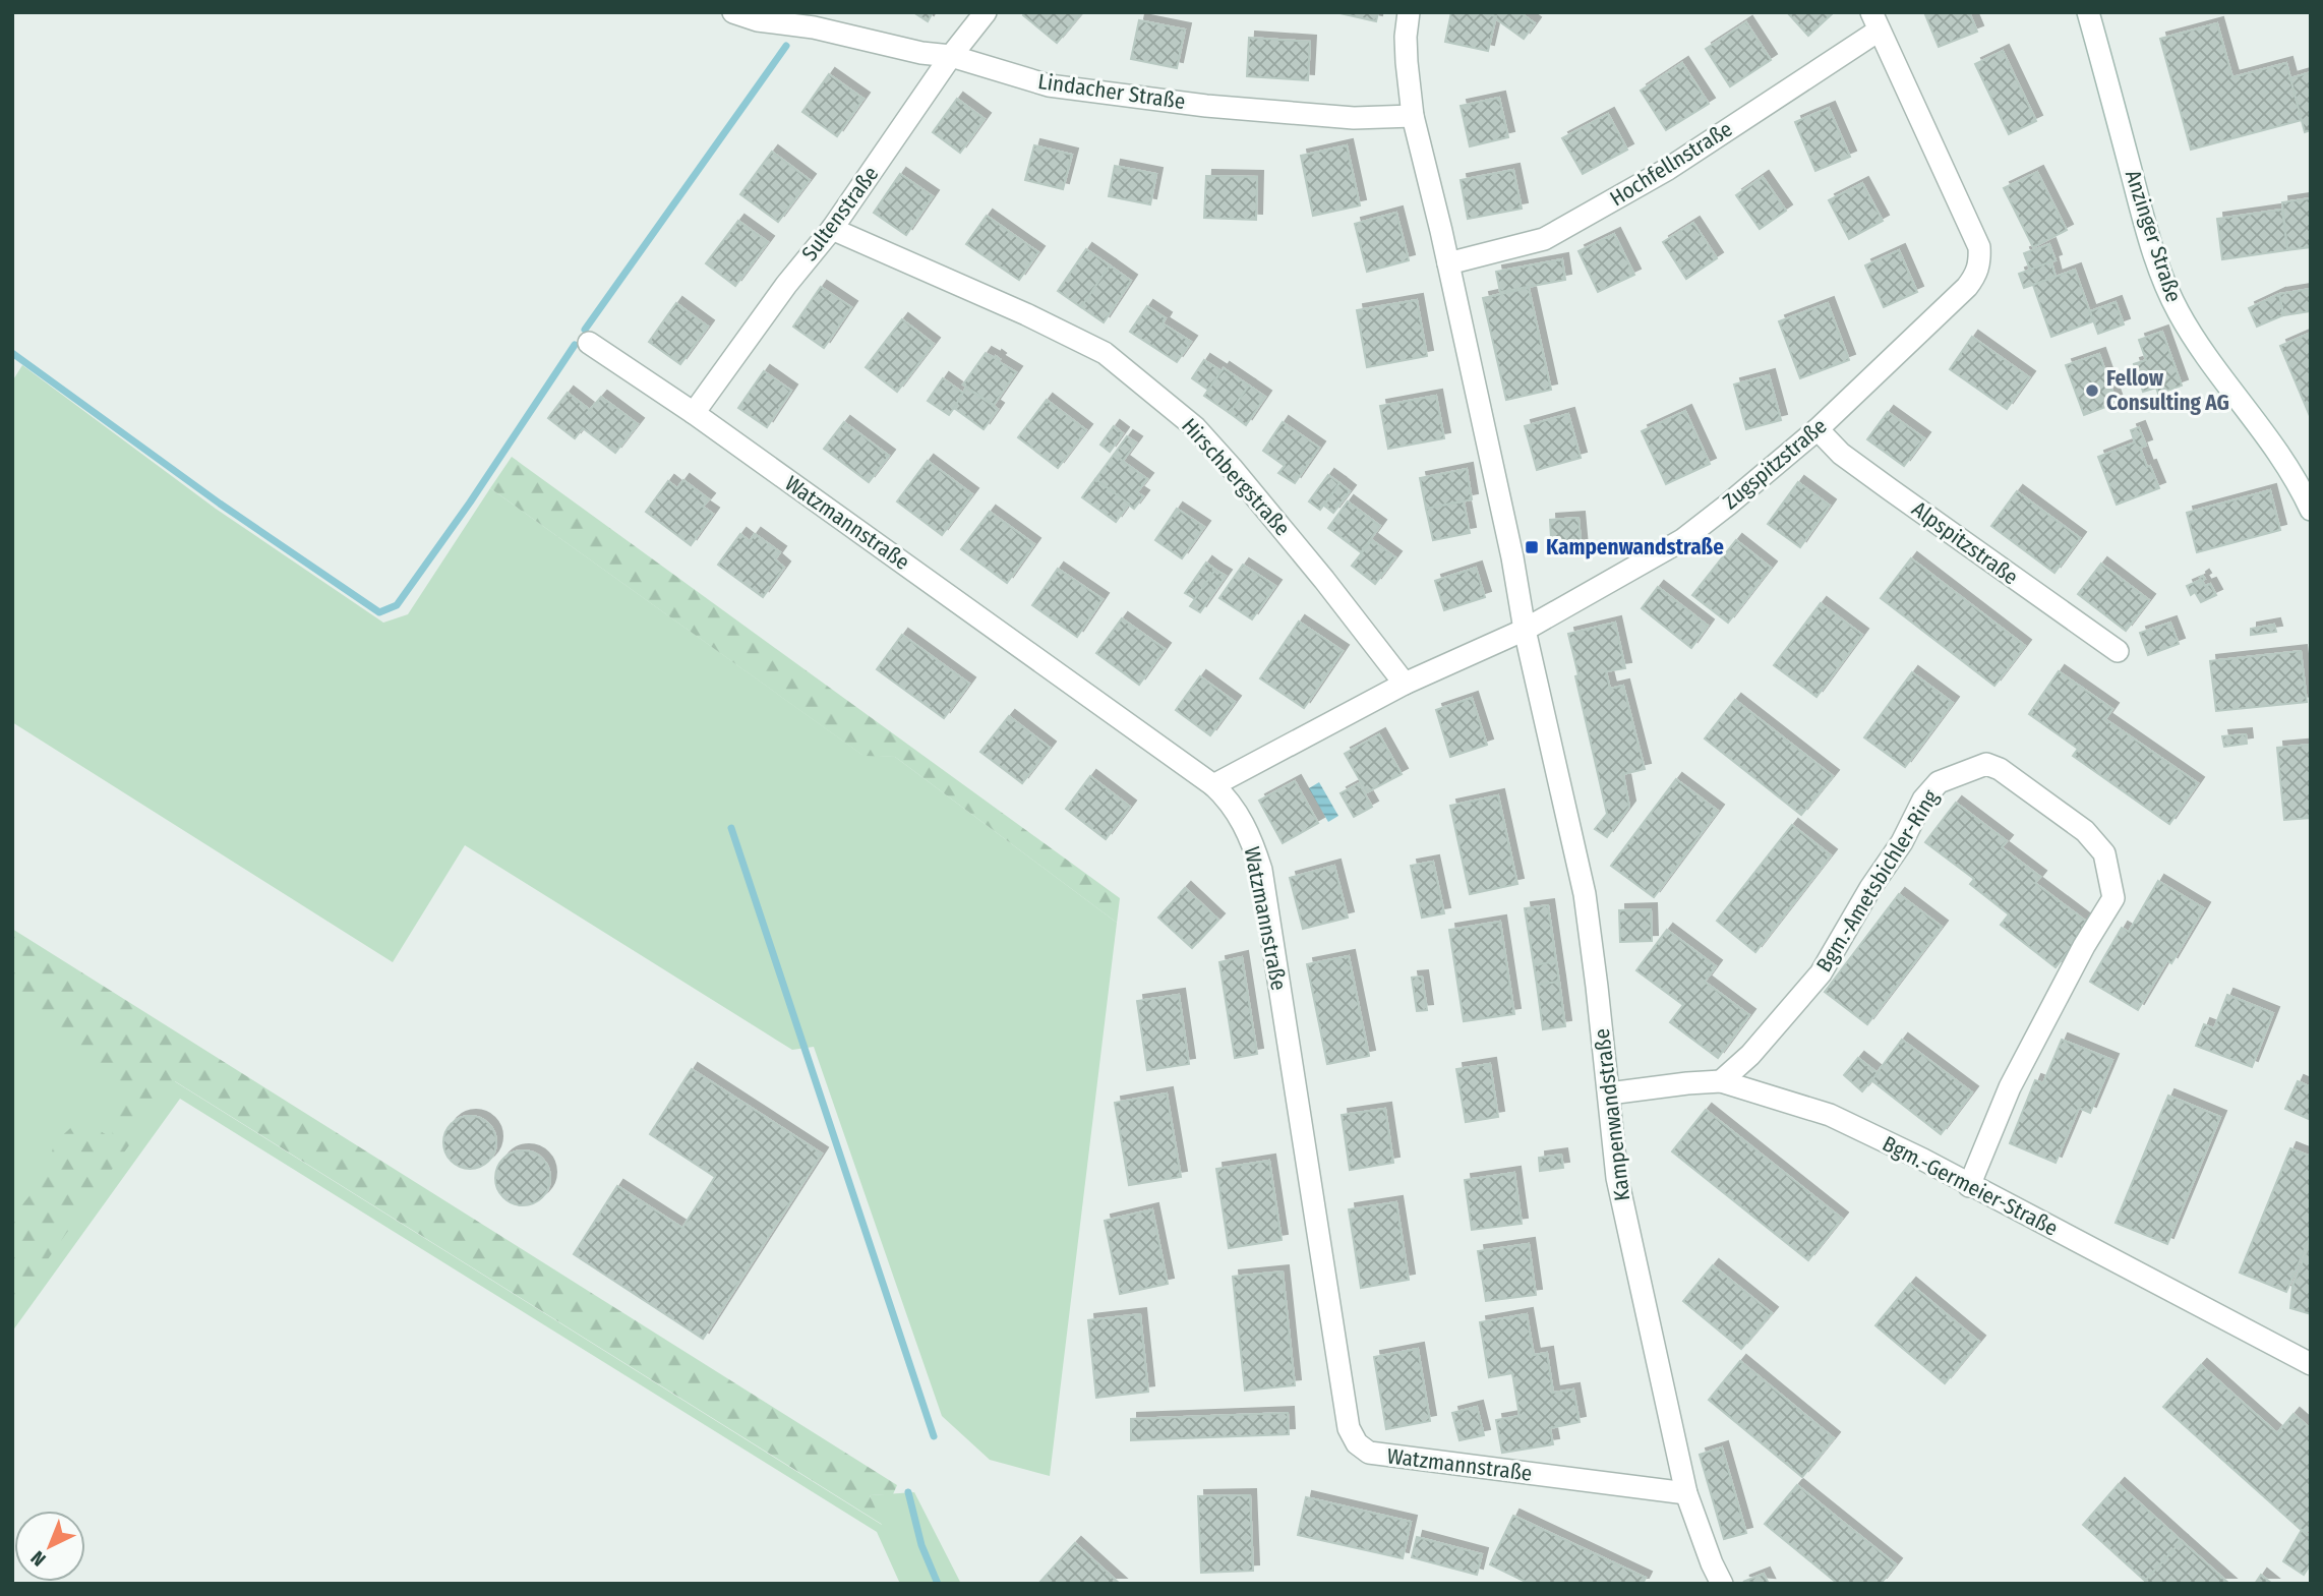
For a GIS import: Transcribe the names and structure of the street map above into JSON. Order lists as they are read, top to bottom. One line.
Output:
{"streets":{"street":["Lindacher Straße","Hochfellnstraße","Sultenstraße","Anzinger Straße","Zugspitzstraße","Hirschbergstraße","Watzmannstraße","Alpspitzstraße","Bgm.-Ametsbichler-Ring","Kampenwandstraße","Bgm.-Germeier-Straße"]},"crossings":[["Lindacher Straße","Sultenstraße"],["Lindacher Straße","Kampenwandstraße"],["Hochfellnstraße","Zugspitzstraße"],["Hochfellnstraße","Kampenwandstraße"],["Sultenstraße","Hirschbergstraße"],["Sultenstraße","Watzmannstraße"],["Zugspitzstraße","Hirschbergstraße"],["Zugspitzstraße","Watzmannstraße"],["Zugspitzstraße","Alpspitzstraße"],["Zugspitzstraße","Kampenwandstraße"],["Watzmannstraße","Kampenwandstraße"],["Bgm.-Ametsbichler-Ring","Bgm.-Germeier-Straße"],["Kampenwandstraße","Bgm.-Germeier-Straße"]],"places":{"other":["Fellow Consulting AG"],"transit":["Kampenwandstraße"]},"north":"bottom left"}
